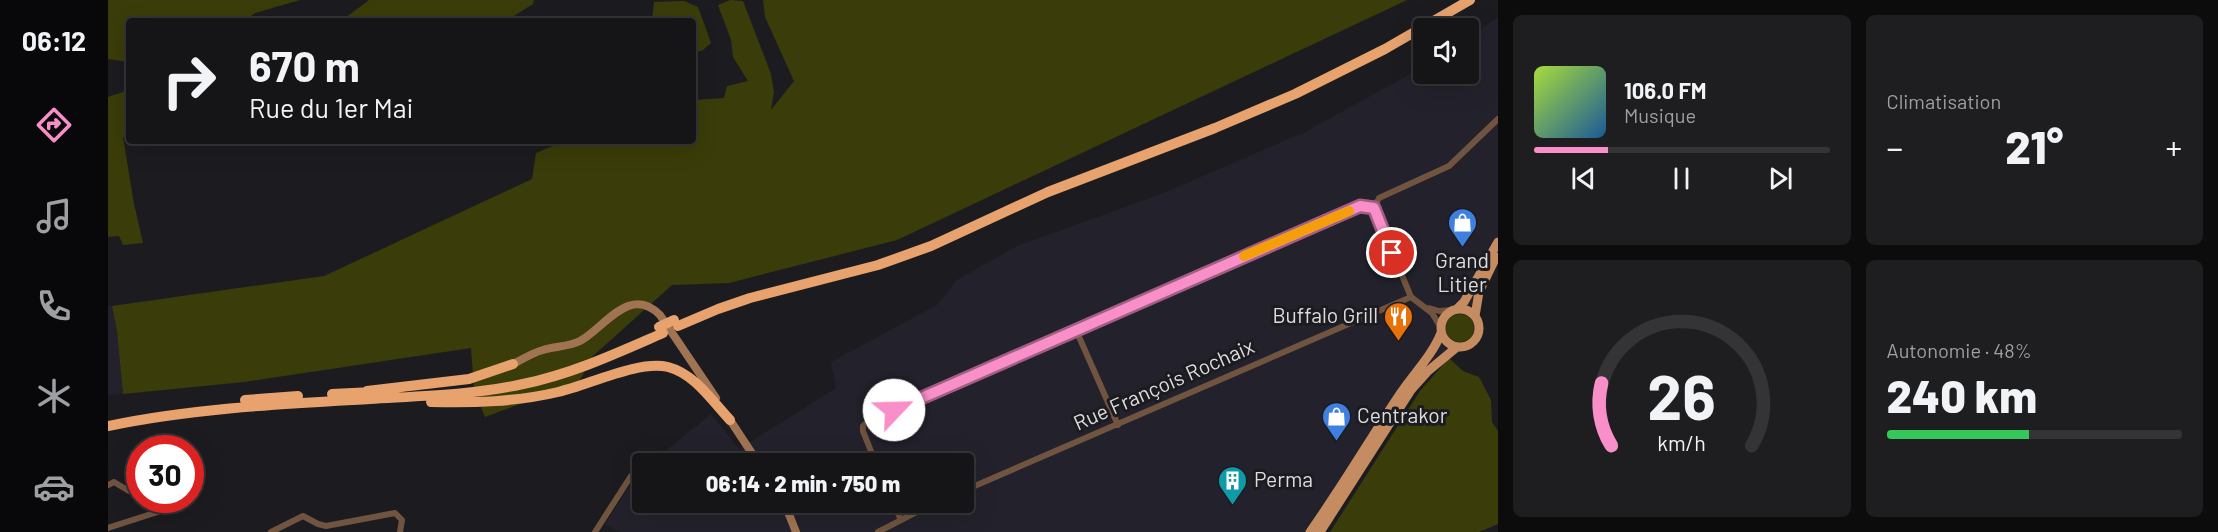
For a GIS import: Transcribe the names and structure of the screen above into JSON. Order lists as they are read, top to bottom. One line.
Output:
{"streets":{"street":["Rue François Rochaix"]},"places":{"shop":["Grand Litier","Centrakor"],"restaurant":["Buffalo Grill"],"building":["Perma"]},"page":{"tabs":"06:12","tile":["Climatisation",["Autonomie · 48%","240 km"]],"turn":["670 m","Rue du 1er Mai"],"song":["106.0 FM","Musique"],"heat":["−","21°","+"],"limit":"30","trip":"06:14 · 2 min · 750 m","gauge":["26","km/h"]}}
